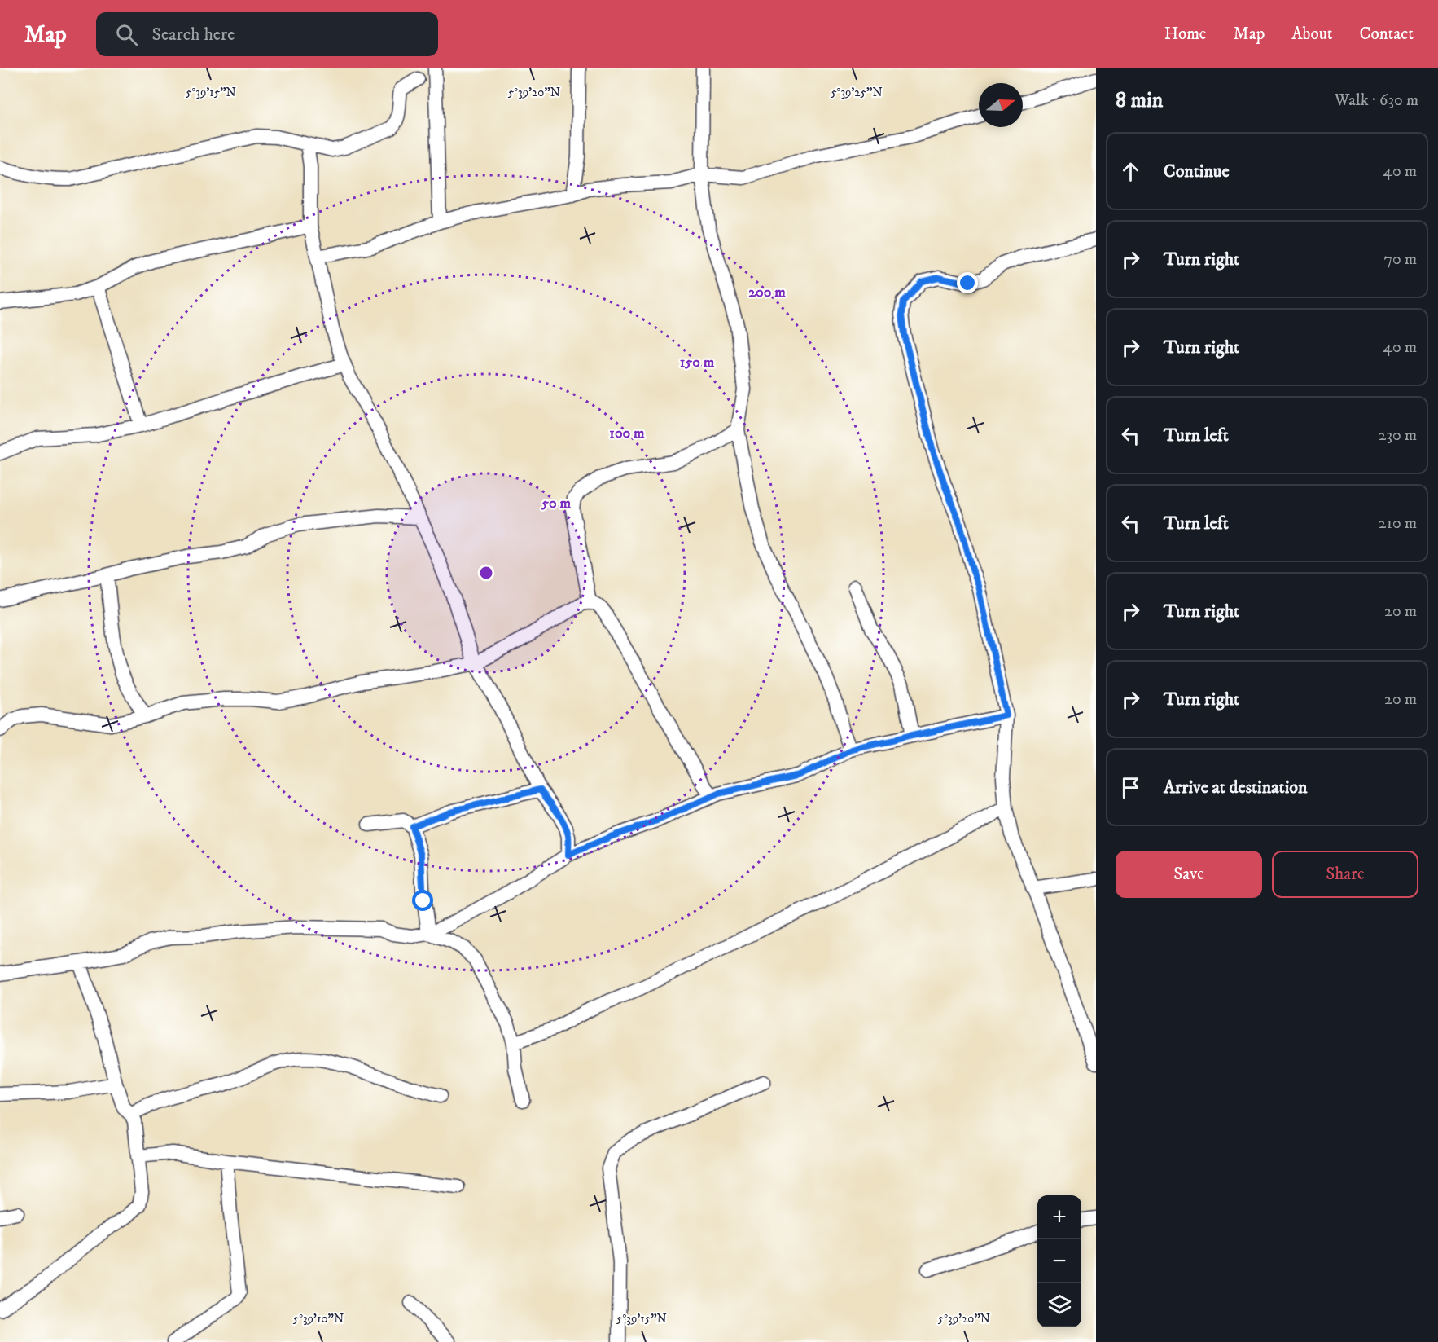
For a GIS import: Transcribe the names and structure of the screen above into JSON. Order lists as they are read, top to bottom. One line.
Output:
{"north":"right","page":{"header":"Map","search":"Search here","nav":["Home","Map","About","Contact"],"heading":["8 min","Walk · 630 m"],"list":[["Continue","40 m"],["Turn right","70 m"],["Turn right","40 m"],["Turn left","230 m"],["Turn left","210 m"],["Turn right","20 m"],["Turn right","20 m"],"Arrive at destination"],"buttons":["Save","Share"],"map_buttons":["+","−"]},"coordinates":["5°39'15\"N","5°39'20\"N","5°39'25\"N","5°39'10\"N"],"rings":["200 m","150 m","100 m","50 m"]}
